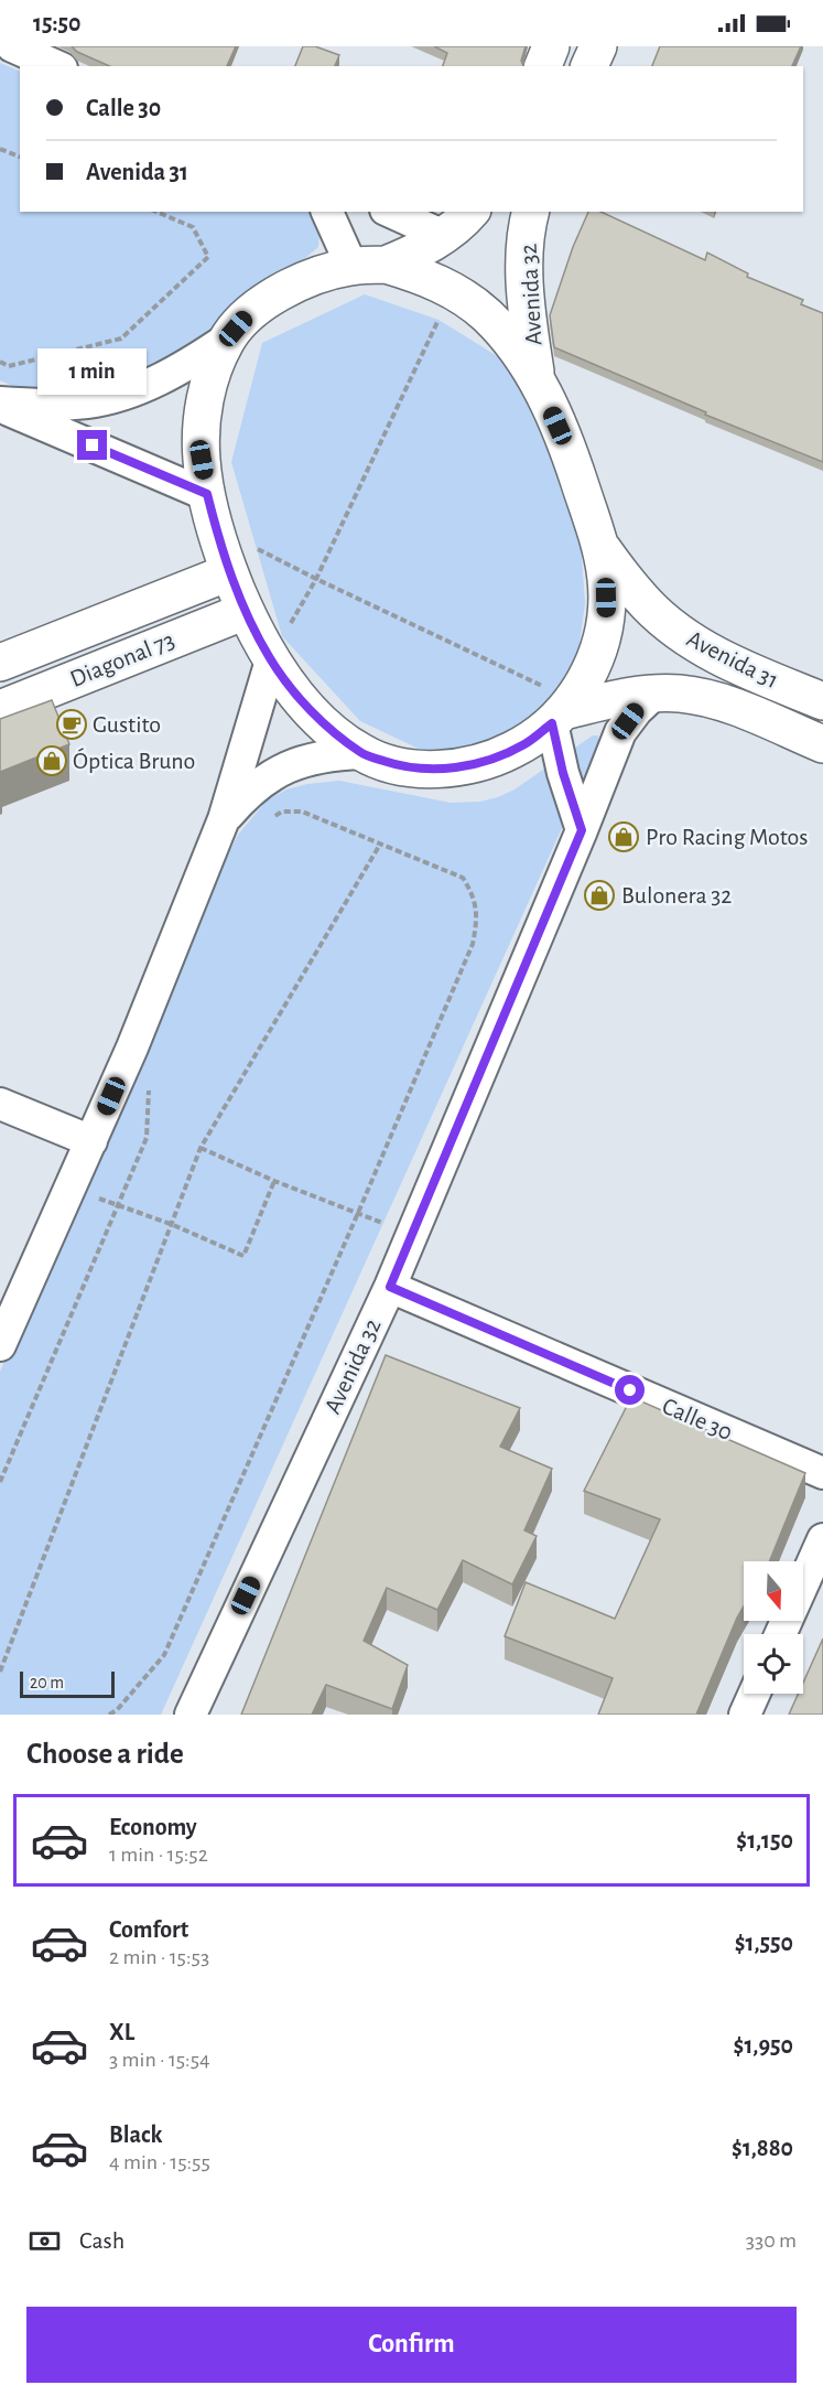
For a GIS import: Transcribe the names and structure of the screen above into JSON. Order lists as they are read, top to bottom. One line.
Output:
{"streets":{"main road":["Avenida 32","Diagonal 73","Avenida 31"],"street":["Calle 30"]},"crossings":[["Avenida 32","Avenida 31"],["Avenida 32","Calle 30"]],"places":{"cafe":["Gustito"],"shop":["Óptica Bruno","Pro Racing Motos","Bulonera 32"]},"scale_bar":"20 m","north":"bottom","page":{"status":"15:50","banner":["Calle 30","Avenida 31"],"bubble":"1 min","scale":"20 m","heading":"Choose a ride","list":[{"name":"Economy","note":"1 min · 15:52","value":"$1,150"},{"name":"Comfort","note":"2 min · 15:53","value":"$1,550"},{"name":"XL","note":"3 min · 15:54","value":"$1,950"},{"name":"Black","note":"4 min · 15:55","value":"$1,880"}],"pay":["Cash","330 m"],"buttons":"Confirm"}}
